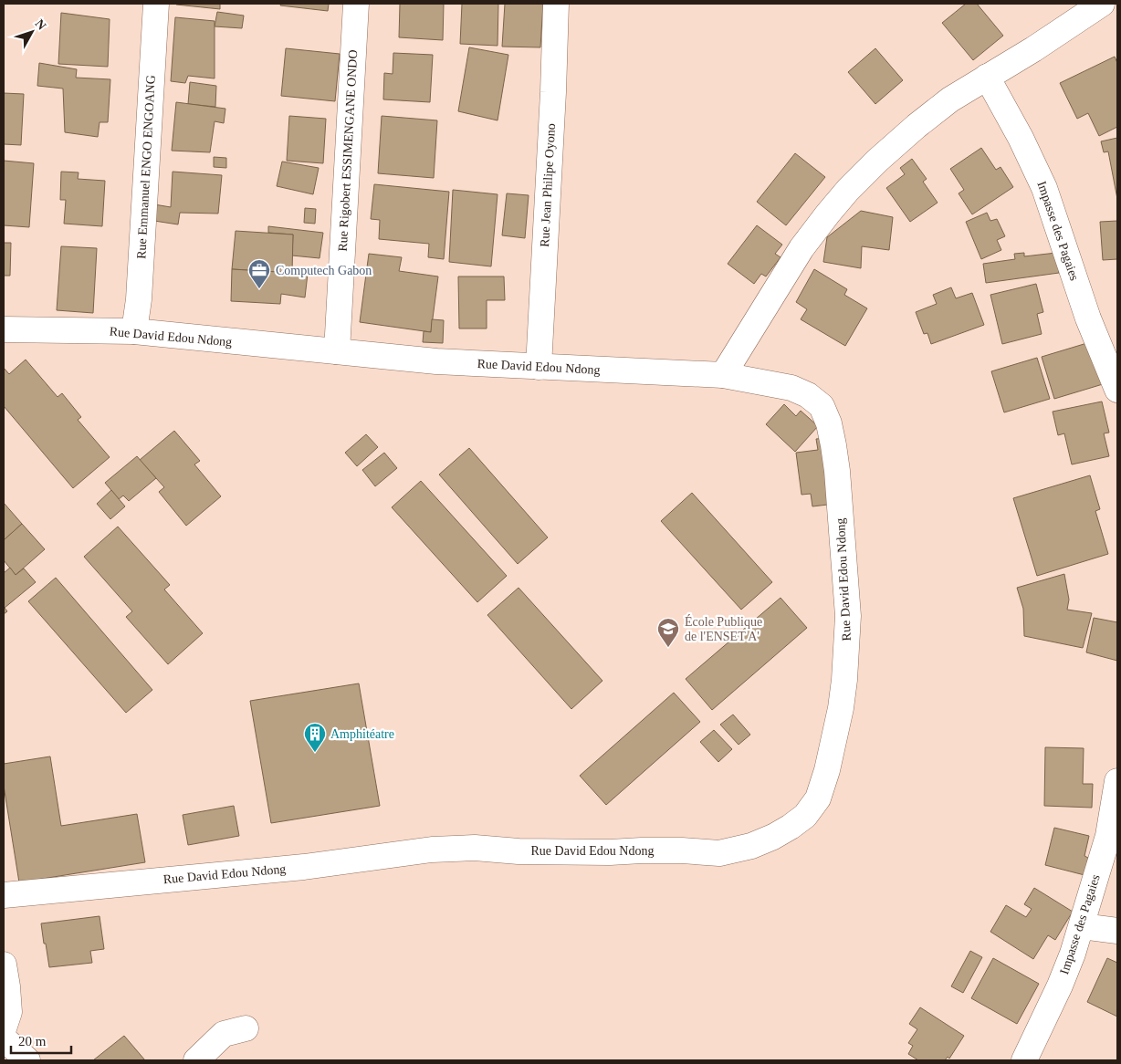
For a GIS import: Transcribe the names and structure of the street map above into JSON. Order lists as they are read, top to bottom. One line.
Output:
{"streets":{"street":["Rue Rigobert ESSIMENGANE ONDO","Rue Emmanuel ENGO ENGOANG","Rue Jean Philipe Oyono","Impasse des Pagaies","Rue David Edou Ndong"]},"crossings":[["Rue Rigobert ESSIMENGANE ONDO","Rue David Edou Ndong"],["Rue Emmanuel ENGO ENGOANG","Rue David Edou Ndong"],["Rue Jean Philipe Oyono","Rue David Edou Ndong"]],"places":{"office":["Computech Gabon"],"school or university":["École Publique de l'ENSET A'"],"building":["Amphitéatre"]},"scale_bar":"20 m","north":"top right"}
